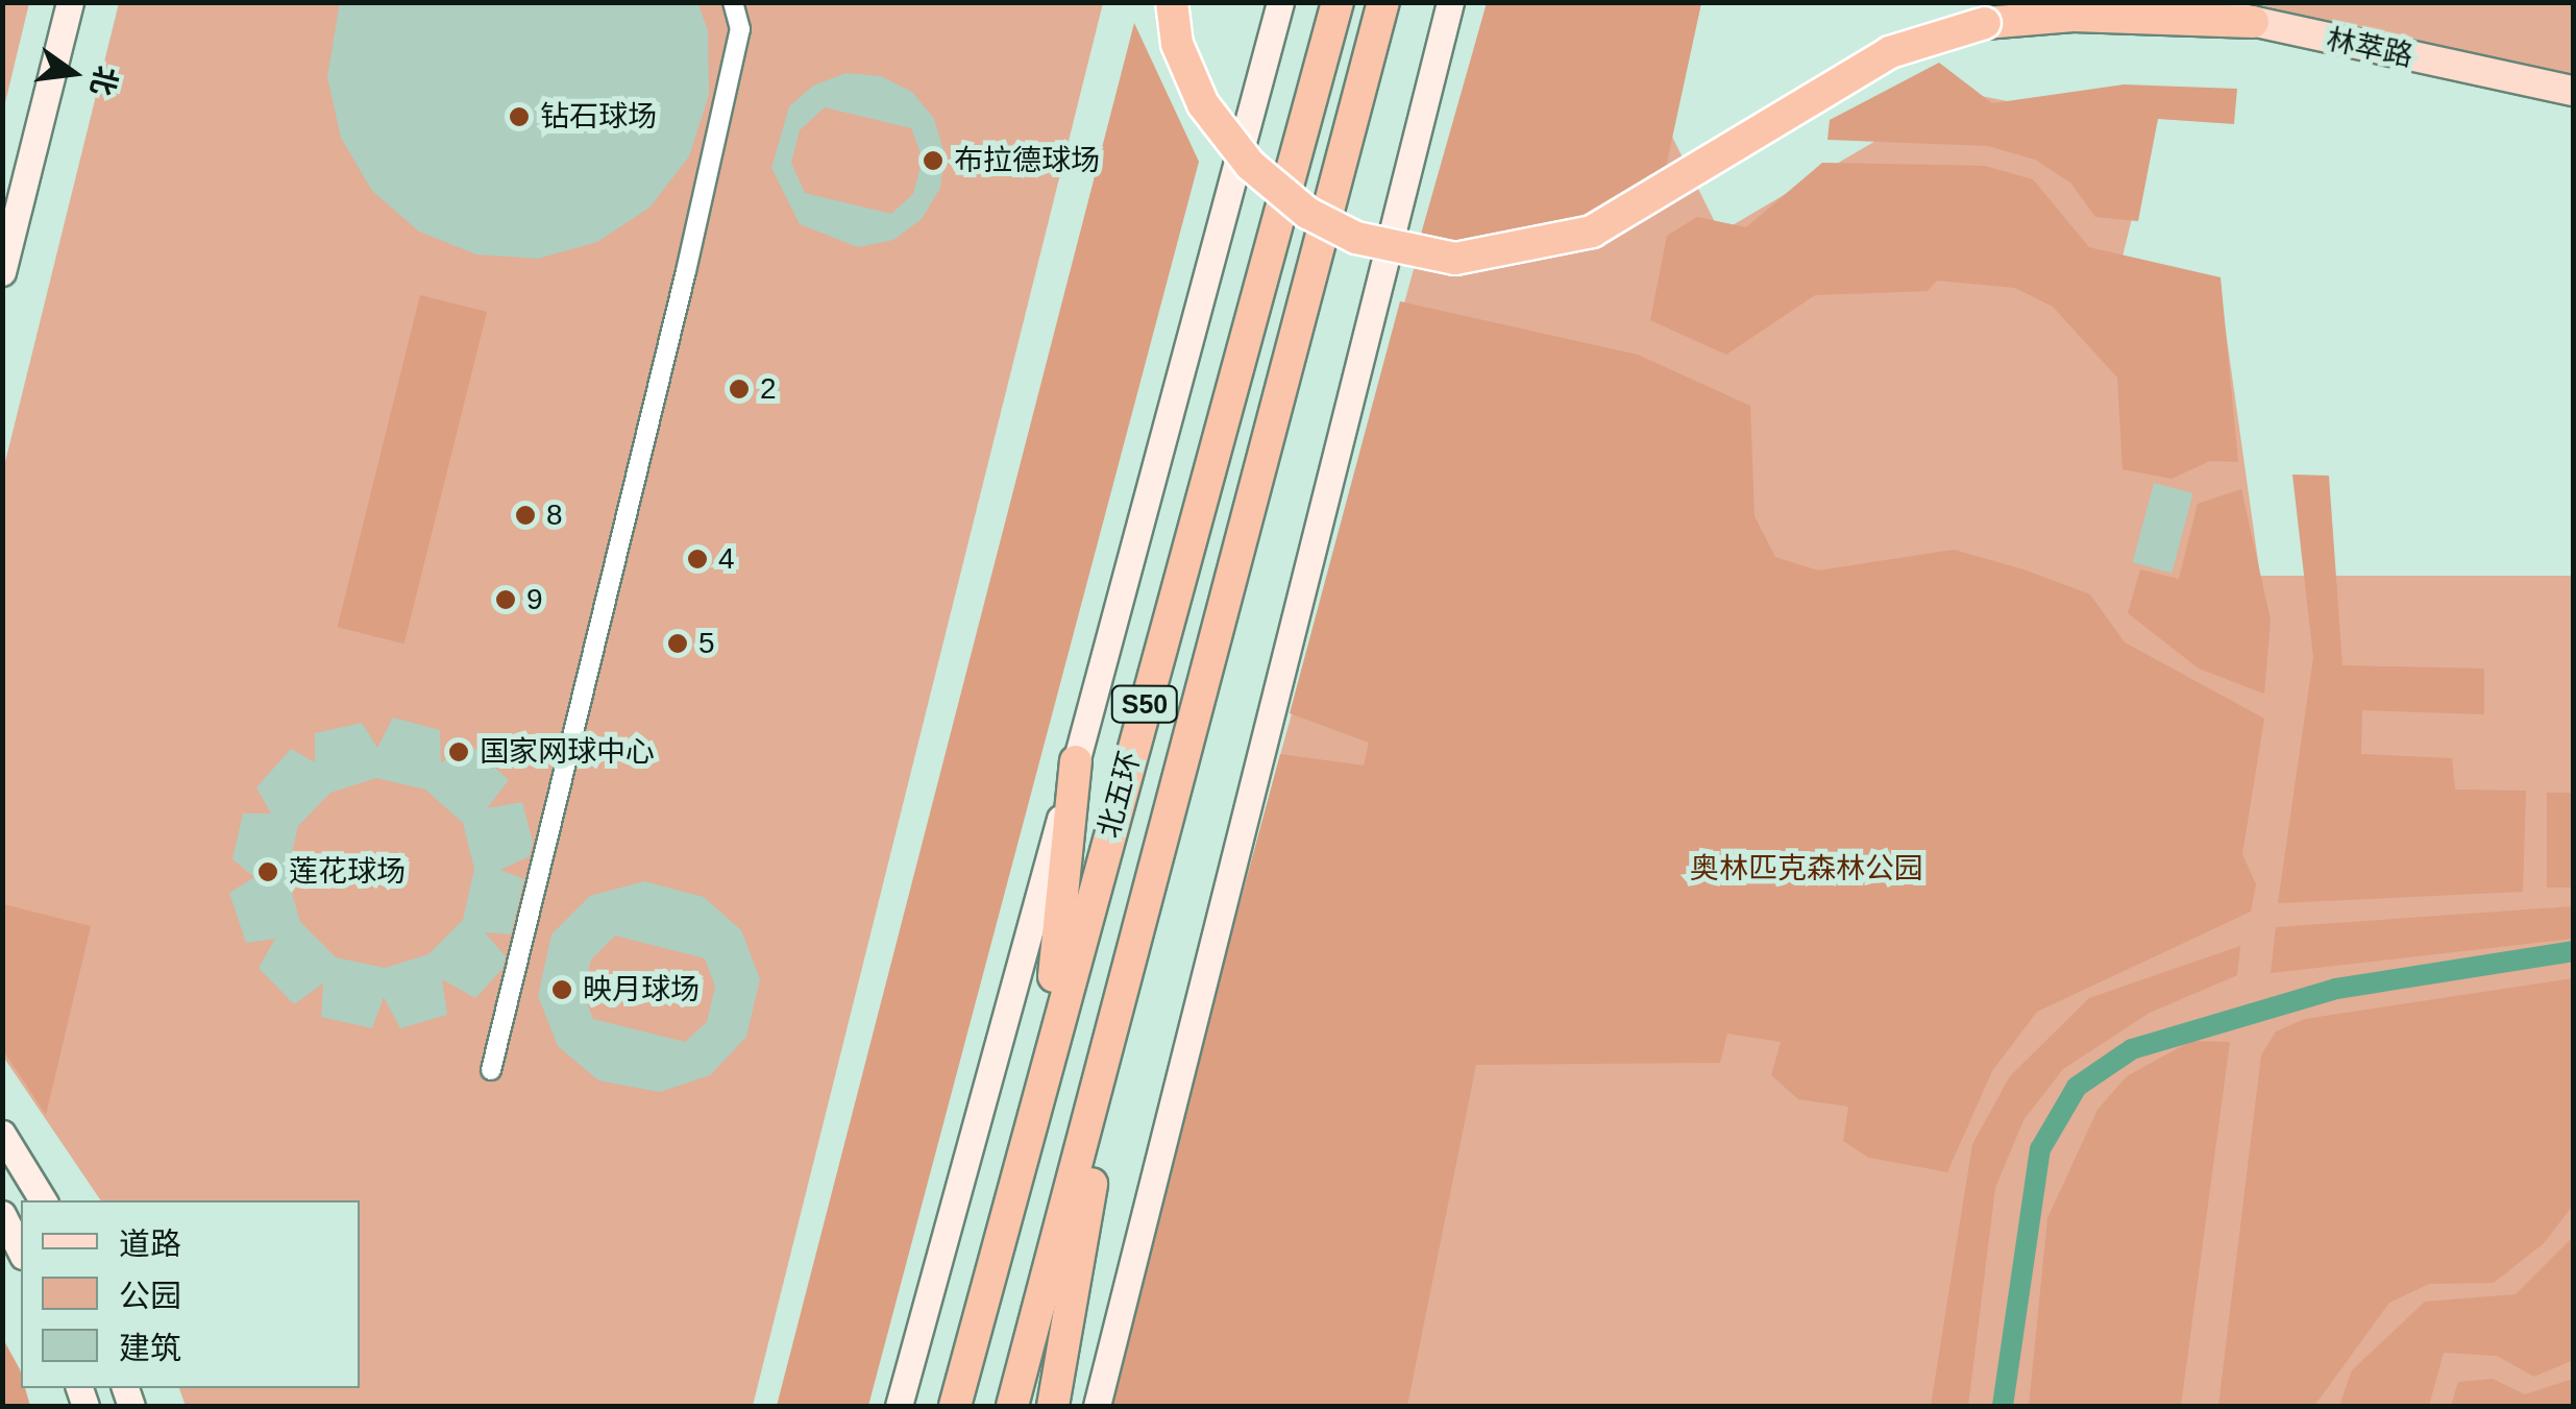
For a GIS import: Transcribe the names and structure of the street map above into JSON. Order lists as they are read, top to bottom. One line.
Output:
{"streets":{"highway":["S50","北五环"],"main road":["林萃路"]},"parks":["奥林匹克森林公园"],"places":["钻石球场","布拉德球场","2","8","4","9","5","国家网球中心","莲花球场","映月球场"],"legend":["道路","公园","建筑"],"north":"right"}
